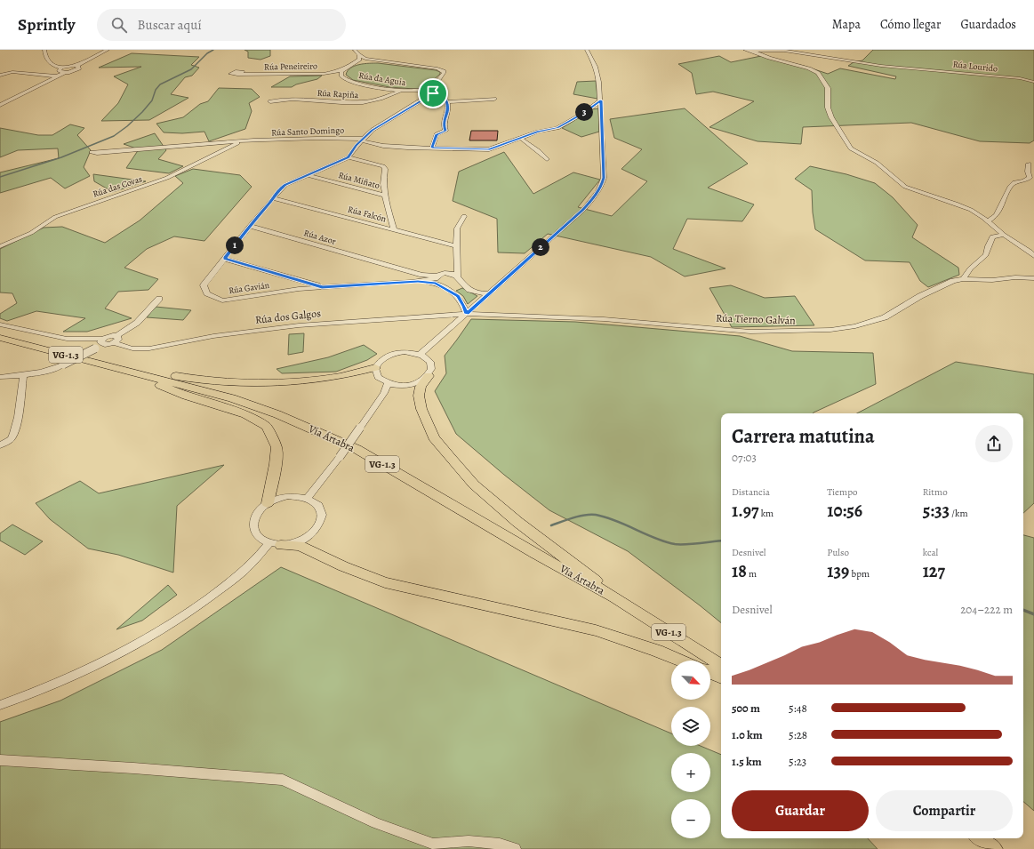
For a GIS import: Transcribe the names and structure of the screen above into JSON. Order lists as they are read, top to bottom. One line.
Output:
{"streets":{"highway":["VG-1.3","Vía Ártabra"],"street":["Rúa Peneireiro","Rúa Lourido","Rúa da Aguia","Rúa Rapiña","Rúa Santo Domingo","Rúa Miñato","Rúa das Covas","Rúa Falcón","Rúa Azor","Rúa Gavián","Rúa dos Galgos","Rúa Tierno Galván"]},"crossings":[["Rúa Peneireiro","Rúa da Aguia"],["Rúa da Aguia","Rúa Rapiña"],["Rúa da Aguia","Rúa Gavián"],["Rúa Santo Domingo","Rúa das Covas"],["Rúa Santo Domingo","Rúa Gavián"],["Rúa Miñato","Rúa Gavián"],["Rúa Falcón","Rúa Gavián"],["Rúa Azor","Rúa Gavián"],["Rúa dos Galgos","Rúa Tierno Galván"]],"north":"bottom right","page":{"header":"Sprintly","search":"Buscar aquí","nav":["Mapa","Cómo llegar","Guardados"],"pins":["3","1","2"],"heading":["Carrera matutina","07:03"],"stats":[["Distancia","1.97 km"],["Tiempo","10:56"],["Ritmo","5:33 /km"],["Desnivel","18 m"],["Pulso","139 bpm"],["kcal","127"]],"chart":["Desnivel","204–222 m"],"map_buttons":["+","−"],"list":[{"name":"500 m","note":"5:48"},{"name":"1.0 km","note":"5:28"},{"name":"1.5 km","note":"5:23"}],"buttons":["Guardar","Compartir"]}}
